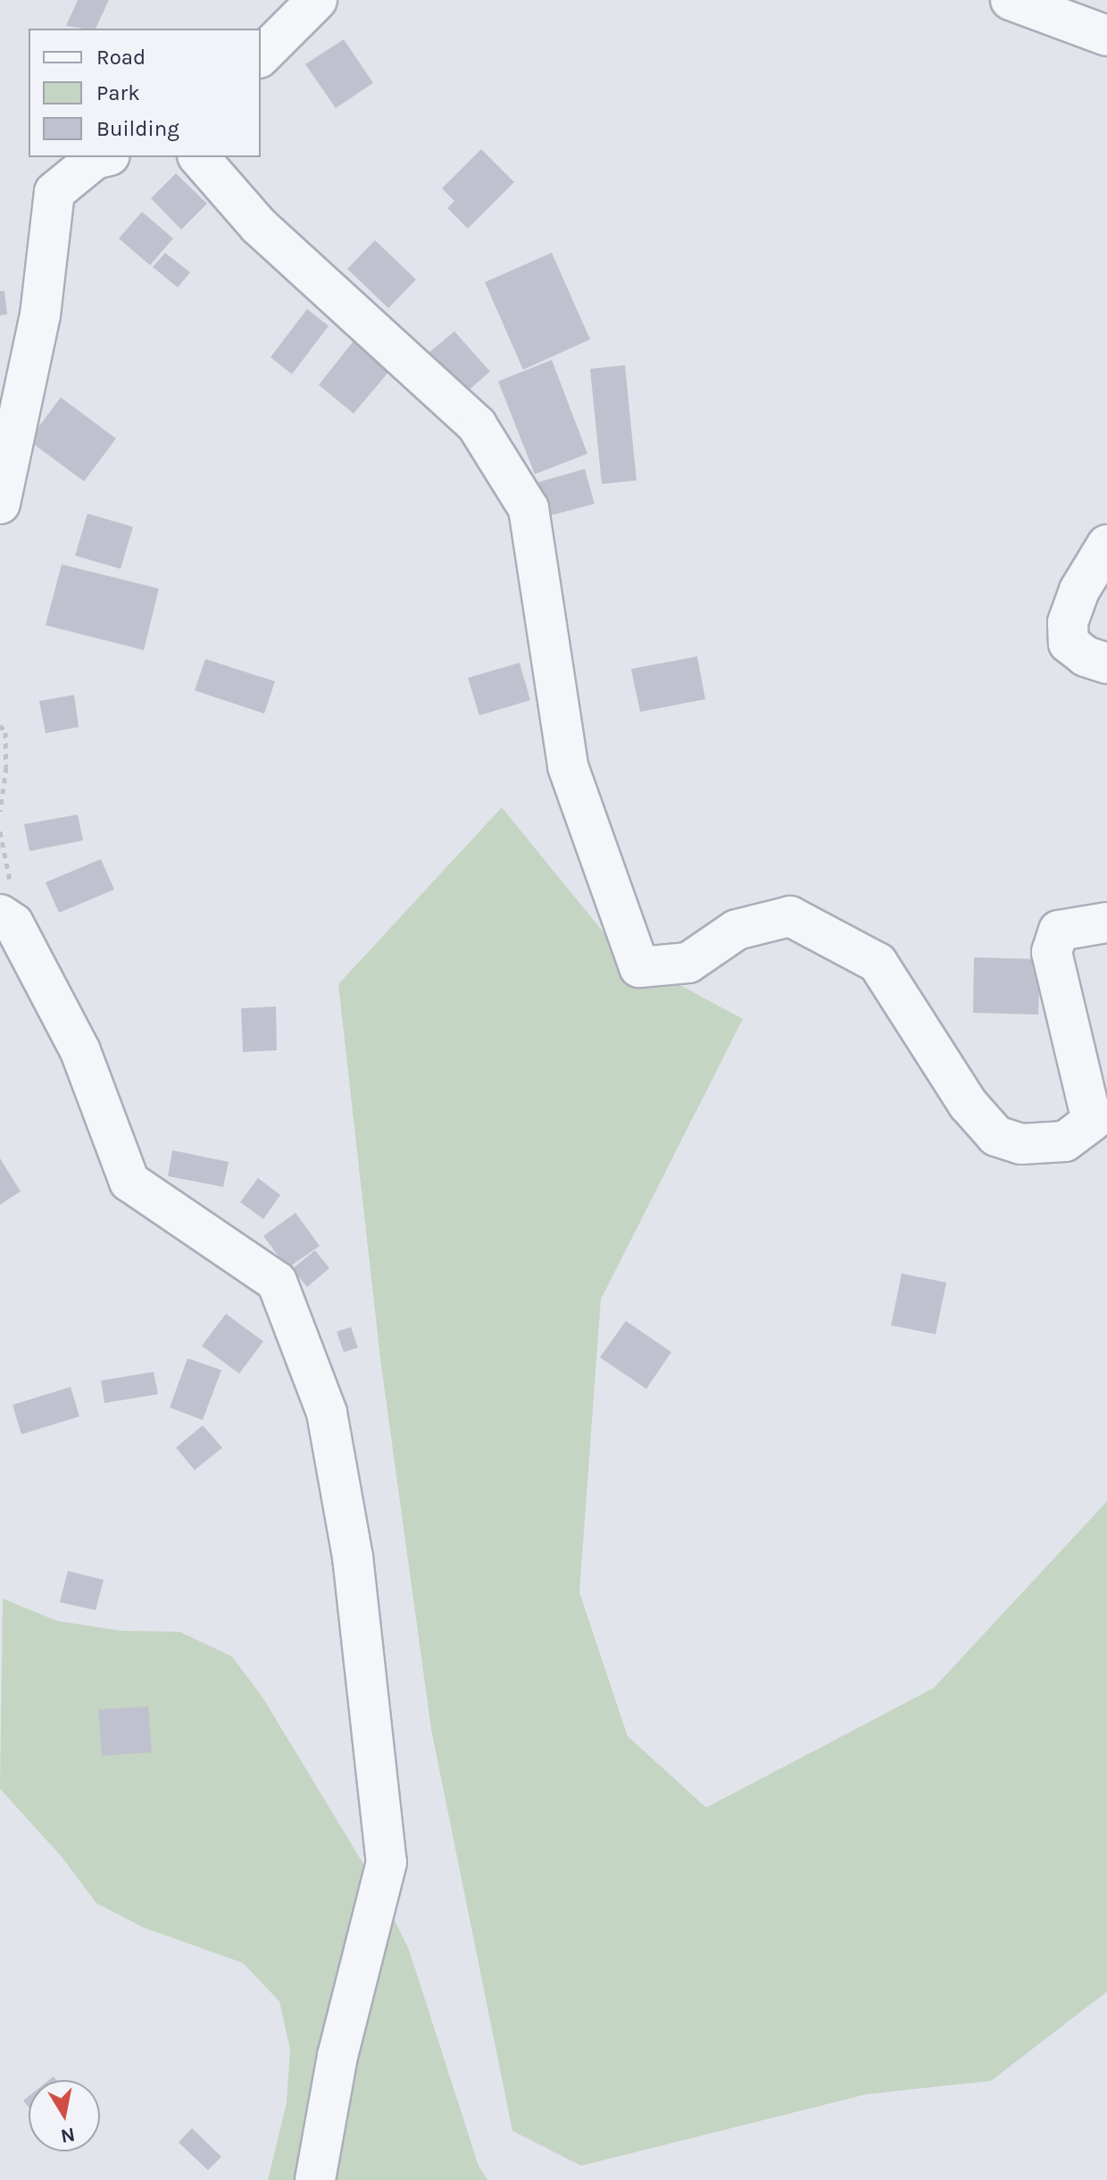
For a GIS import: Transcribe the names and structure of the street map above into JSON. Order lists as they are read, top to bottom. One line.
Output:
{"legend":["Road","Park","Building"],"north":"bottom"}
